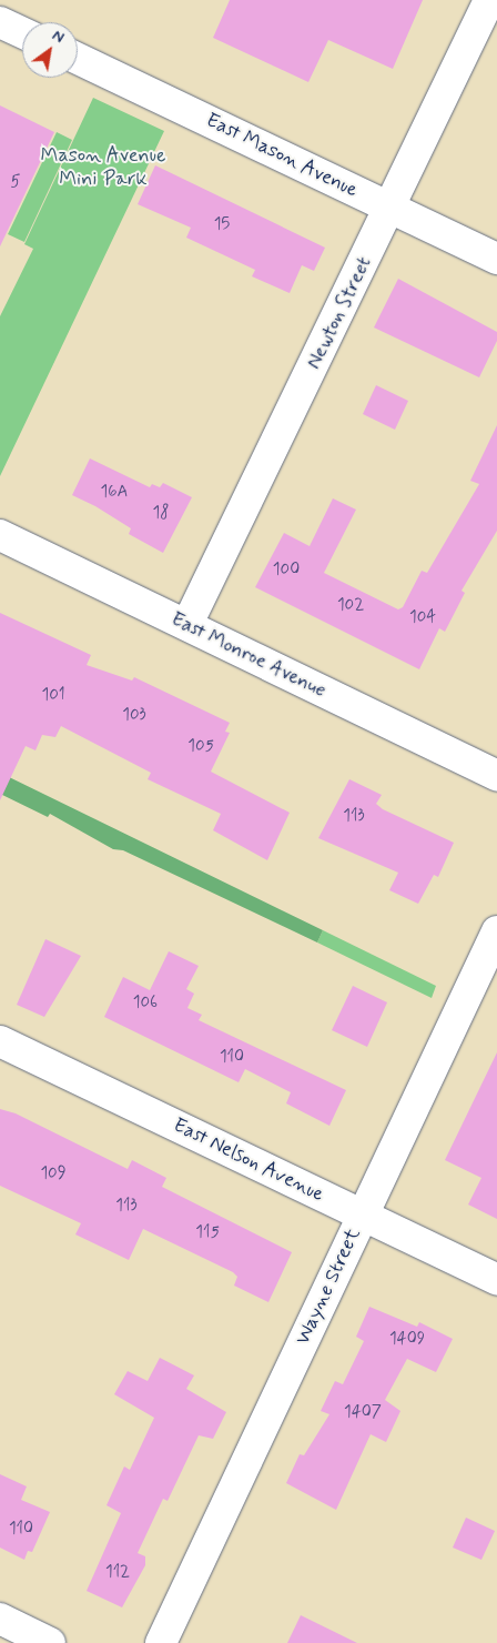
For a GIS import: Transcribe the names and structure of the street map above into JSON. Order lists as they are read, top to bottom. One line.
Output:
{"streets":{"street":["East Mason Avenue","Newton Street","East Monroe Avenue","East Nelson Avenue","Wayne Street"]},"crossings":[["East Mason Avenue","Newton Street"],["Newton Street","East Monroe Avenue"],["East Nelson Avenue","Wayne Street"]],"parks":["Mason Avenue Mini Park"],"house_numbers":["5","15","16A","18","100","102","104","101","103","105","113","106","110","109","113","115","1409","1407","110","112"],"north":"top right"}
